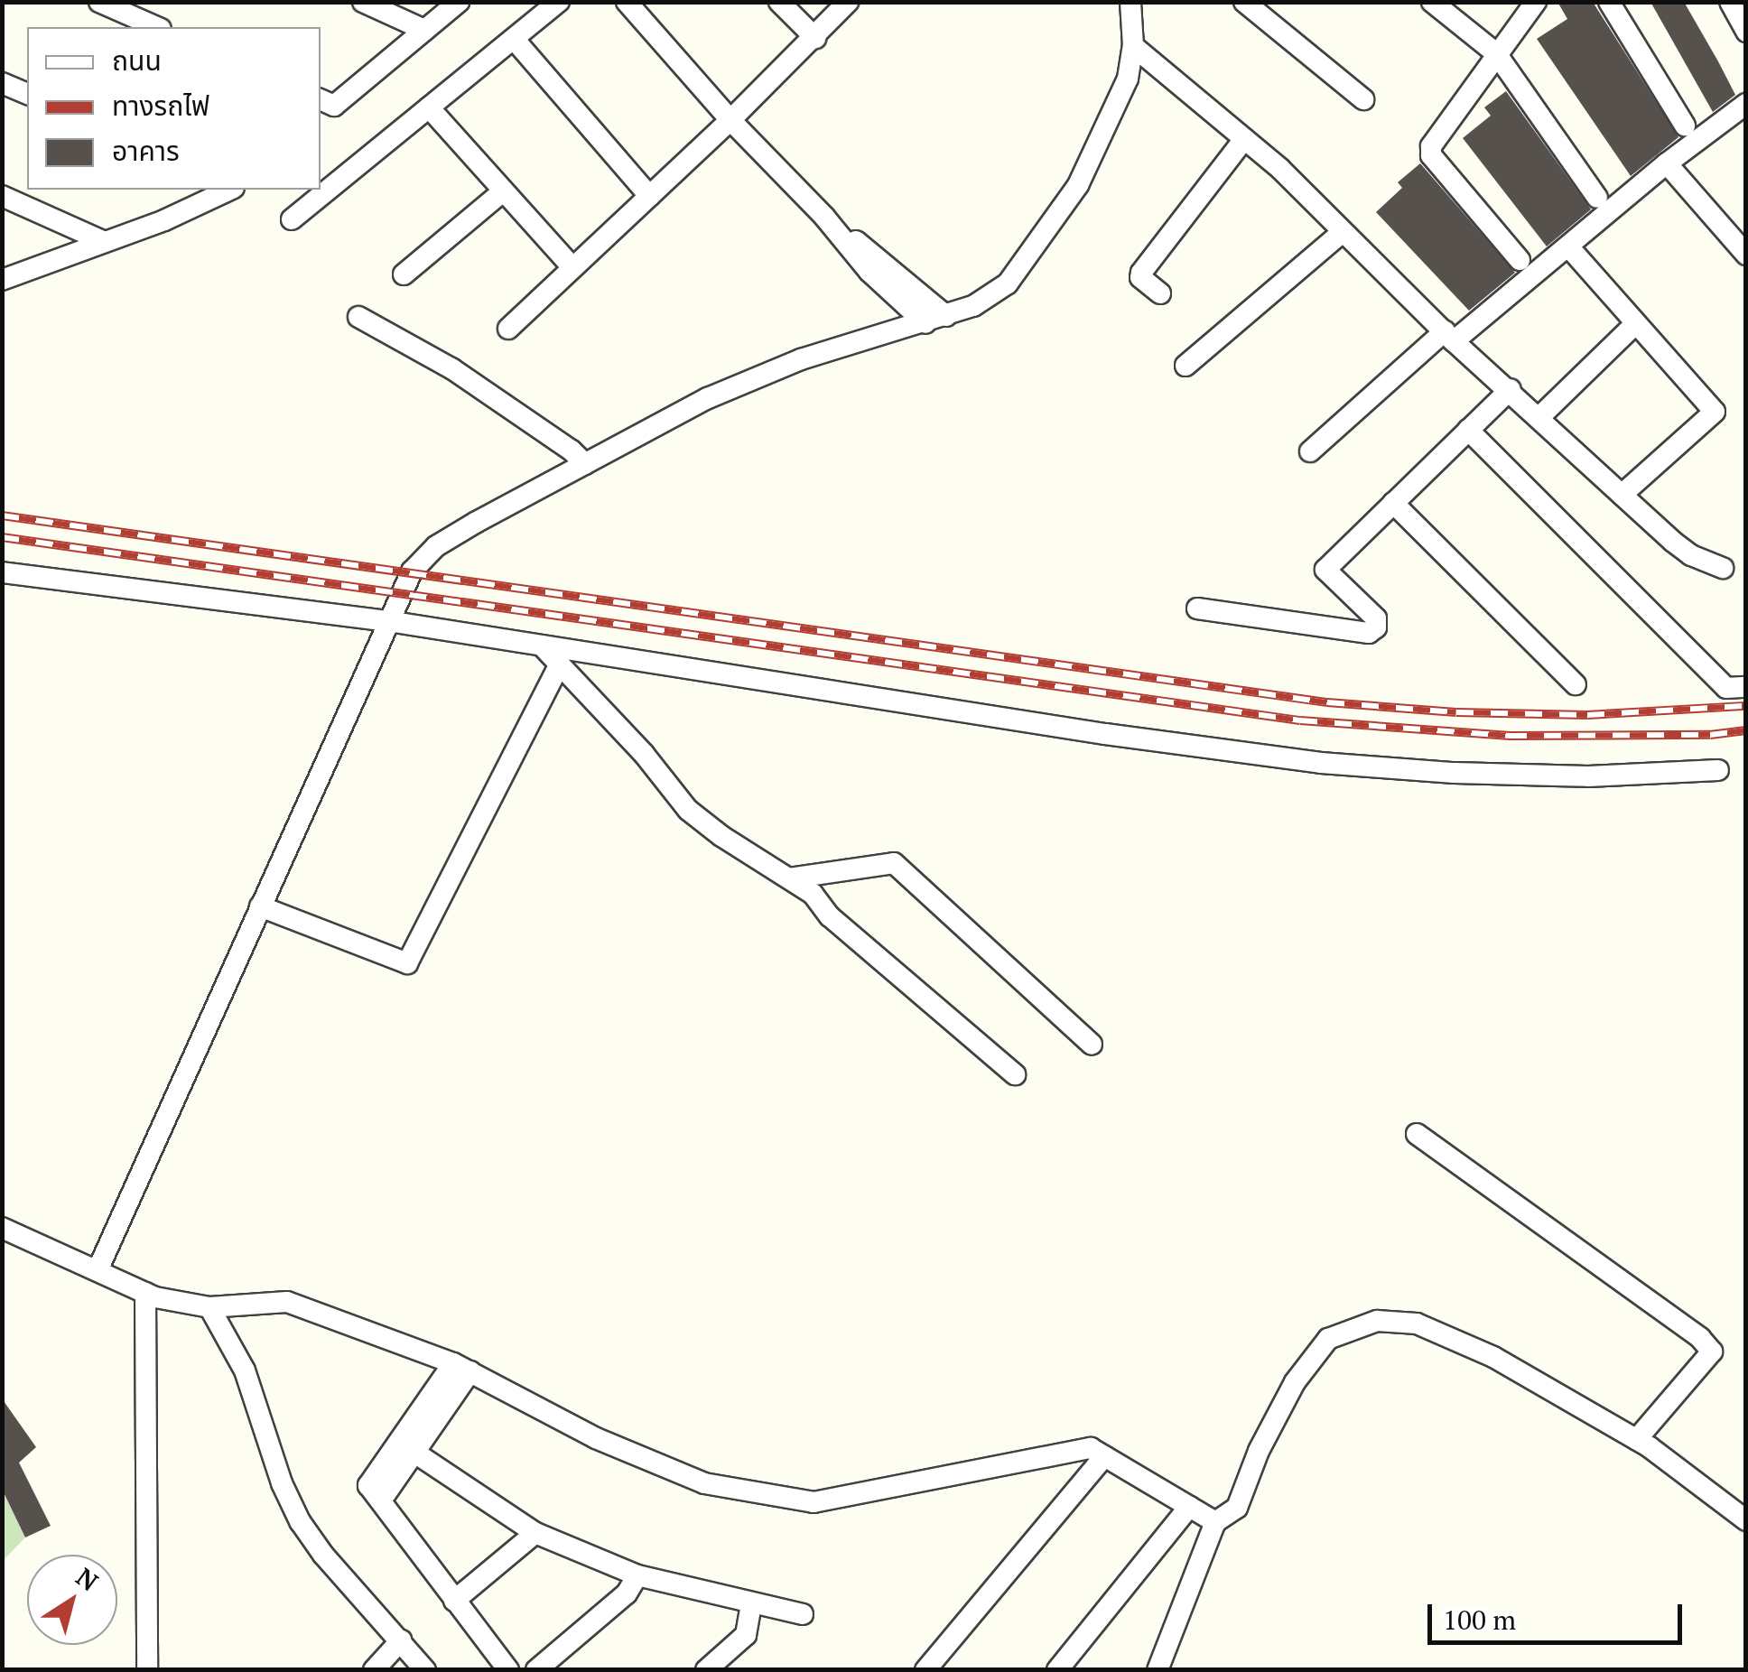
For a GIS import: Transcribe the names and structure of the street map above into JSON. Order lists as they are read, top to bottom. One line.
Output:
{"legend":["ถนน","ทางรถไฟ","อาคาร"],"scale_bar":"100 m","north":"top right"}
